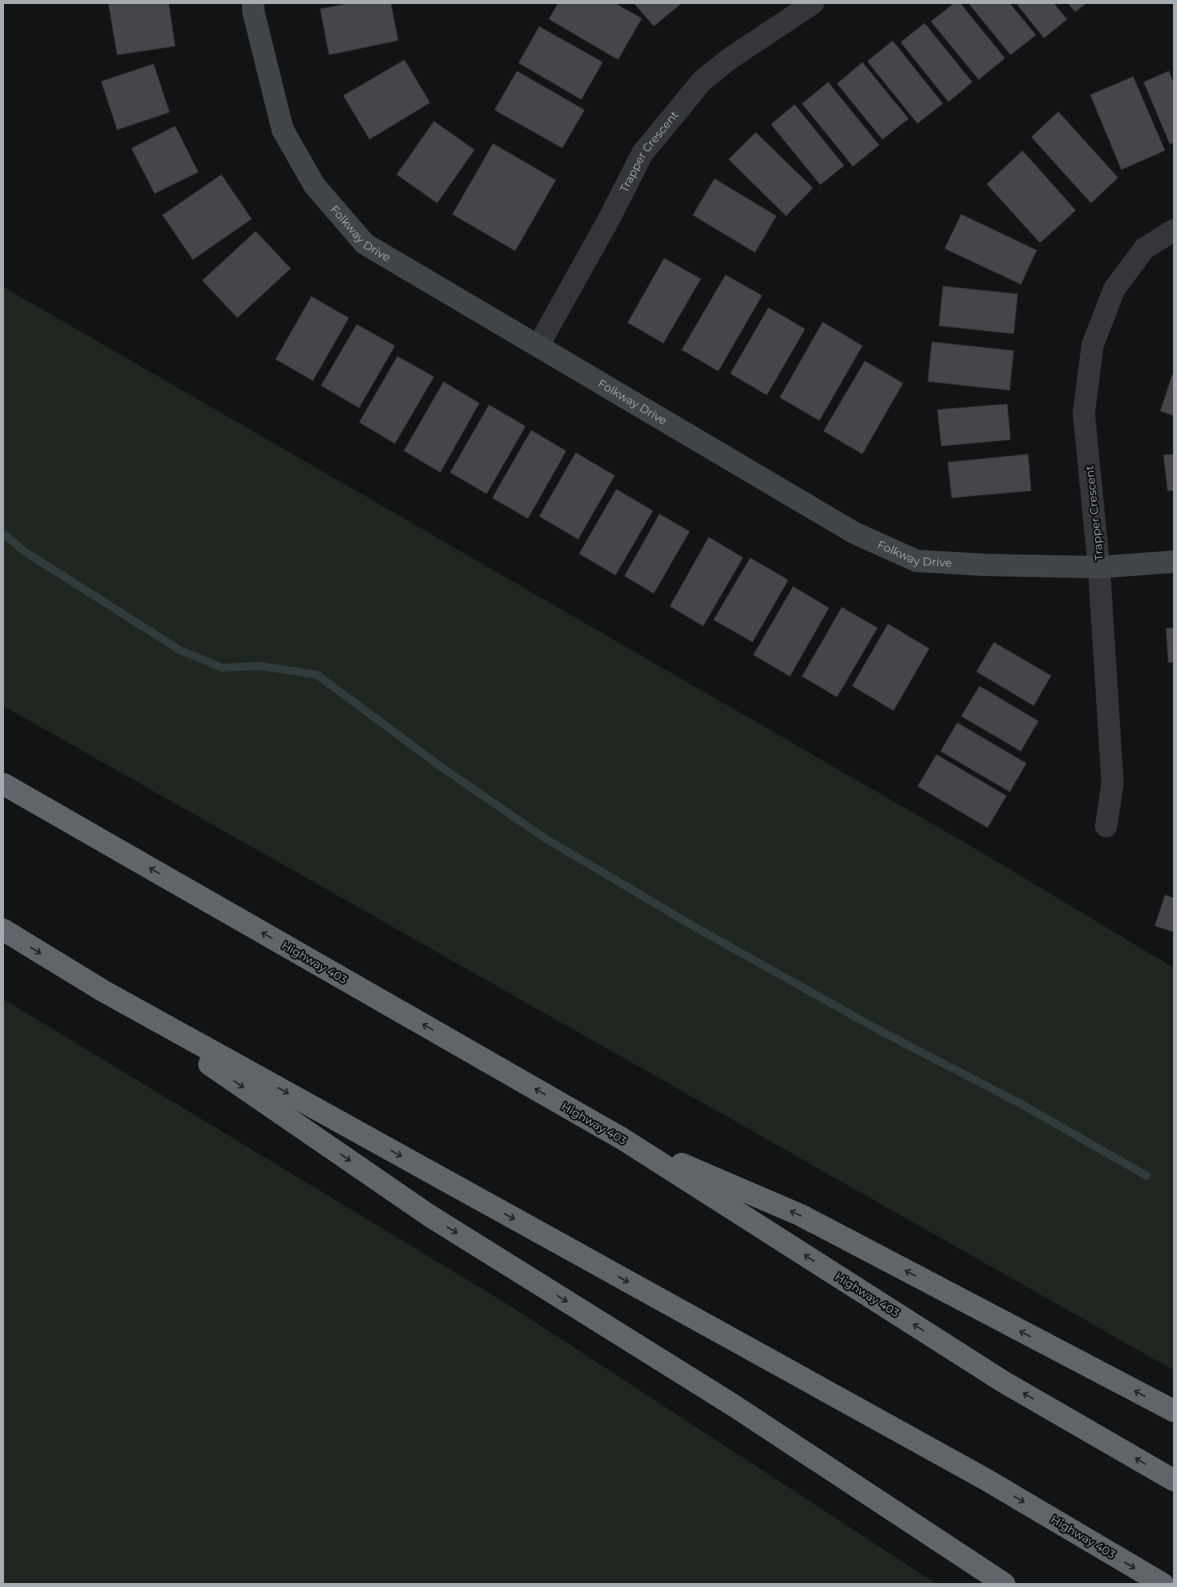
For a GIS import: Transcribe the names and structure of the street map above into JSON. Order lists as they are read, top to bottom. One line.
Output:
{"streets":{"highway":["Highway 403"],"street":["Trapper Crescent","Folkway Drive"]},"crossings":[["Trapper Crescent","Folkway Drive"]]}
